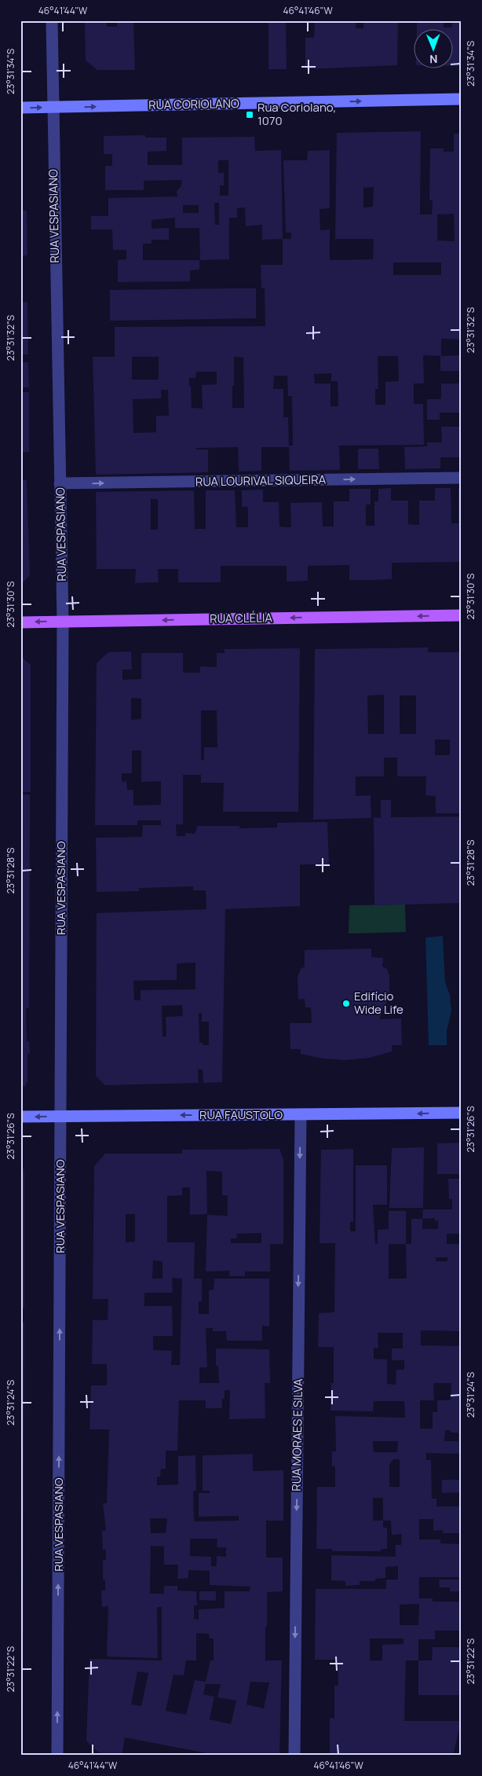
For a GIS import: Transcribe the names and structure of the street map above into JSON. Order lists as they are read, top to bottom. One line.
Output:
{"streets":{"main road":["RUA CLÉLIA"],"street":["RUA CORIOLANO","RUA VESPASIANO","RUA LOURIVAL SIQUEIRA","RUA FAUSTOLO","RUA MORAES E SILVA"]},"crossings":[["RUA CORIOLANO","RUA VESPASIANO"],["RUA VESPASIANO","RUA LOURIVAL SIQUEIRA"],["RUA VESPASIANO","RUA CLÉLIA"],["RUA VESPASIANO","RUA FAUSTOLO"],["RUA FAUSTOLO","RUA MORAES E SILVA"]],"one_way":["RUA CORIOLANO","RUA VESPASIANO","RUA LOURIVAL SIQUEIRA","RUA CLÉLIA","RUA FAUSTOLO","RUA MORAES E SILVA"],"places":{"transit":["Rua Coriolano, 1070"],"other":["Edifício Wide Life"]},"north":"bottom","coordinates":["46°41'44\"W","46°41'46\"W","23°31'34\"S","23°31'32\"S","23°31'30\"S","23°31'28\"S","23°31'26\"S","23°31'24\"S","23°31'22\"S"]}
